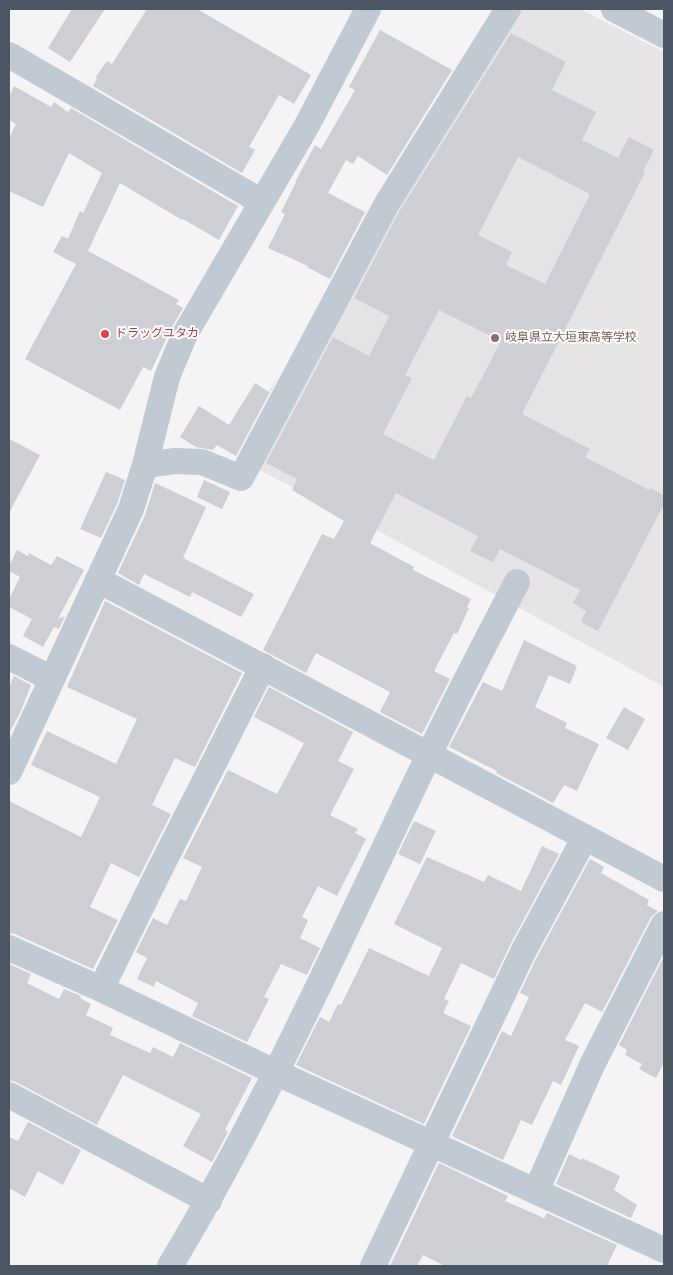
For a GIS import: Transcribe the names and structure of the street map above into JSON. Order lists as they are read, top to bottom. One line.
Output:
{"places":["ドラッグユタカ","岐阜県立大垣東高等学校"]}
